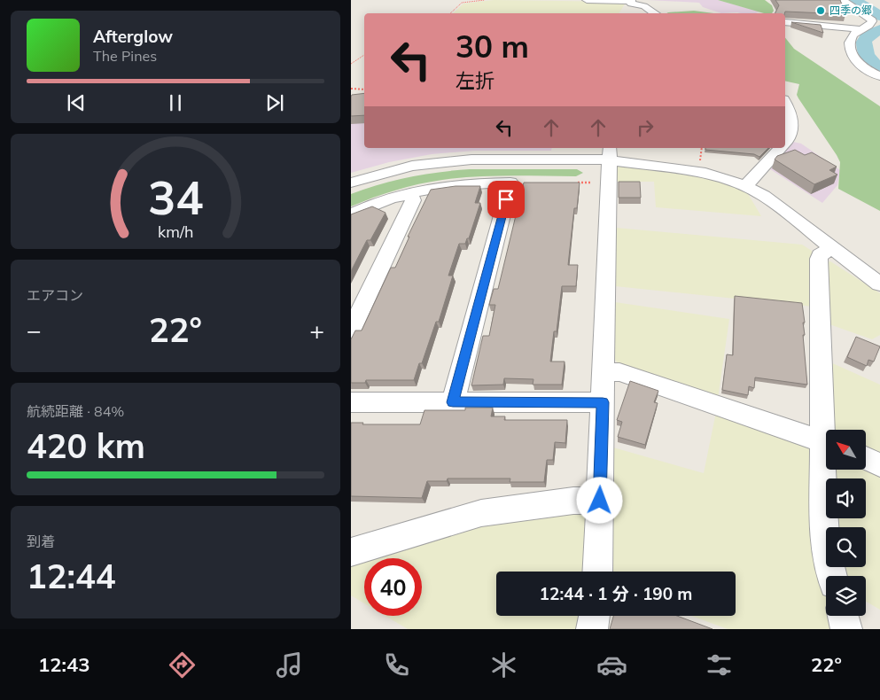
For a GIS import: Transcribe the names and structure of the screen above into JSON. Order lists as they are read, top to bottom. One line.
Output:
{"places":["四季の郷"],"north":"top left","page":{"turn":["30 m","左折"],"song":["Afterglow","The Pines"],"tile":["エアコン",["航続距離 · 84%","420 km"],["到着","12:44"]],"heat":["−","22°","+"],"limit":"40","trip":"12:44 · 1 分 · 190 m","tabs":["12:43","22°"],"gauge":["34","km/h"]}}
